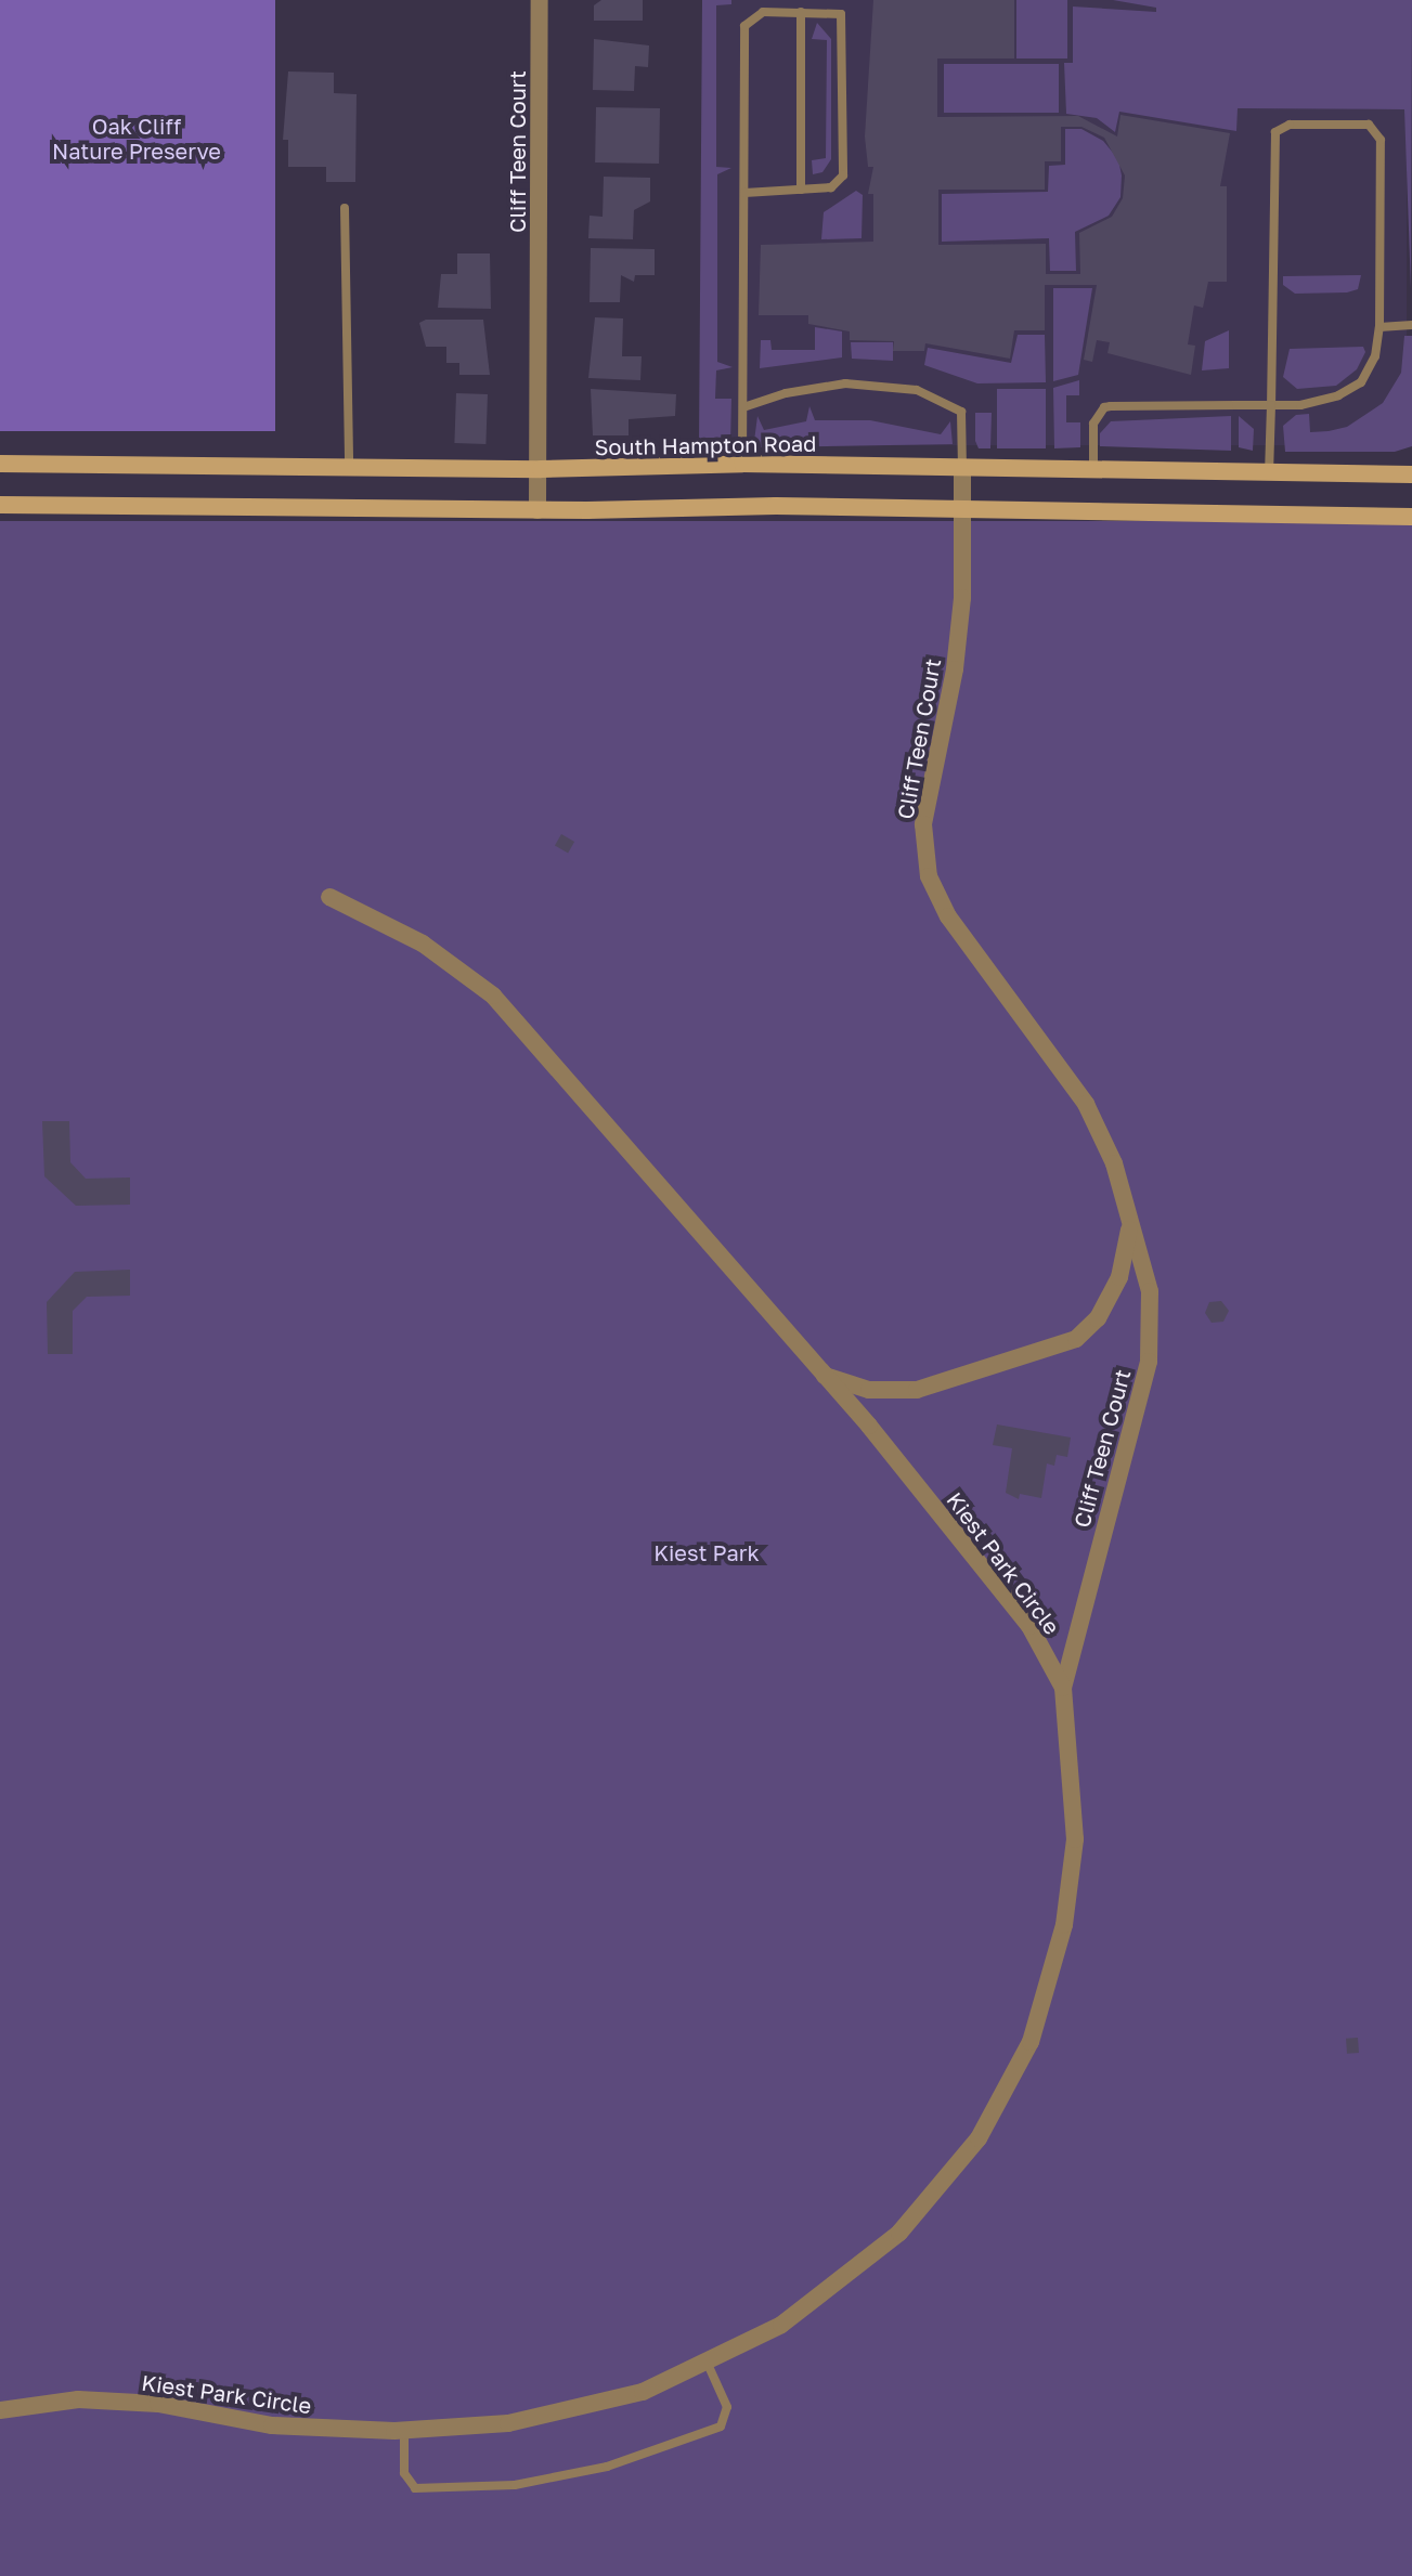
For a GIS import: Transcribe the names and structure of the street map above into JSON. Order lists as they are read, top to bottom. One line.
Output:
{"streets":{"main road":["South Hampton Road"],"street":["Cliff Teen Court","Kiest Park Circle"]},"crossings":[["Cliff Teen Court","South Hampton Road"],["Cliff Teen Court","Kiest Park Circle"]],"parks":["Oak Cliff Nature Preserve","Kiest Park"]}
